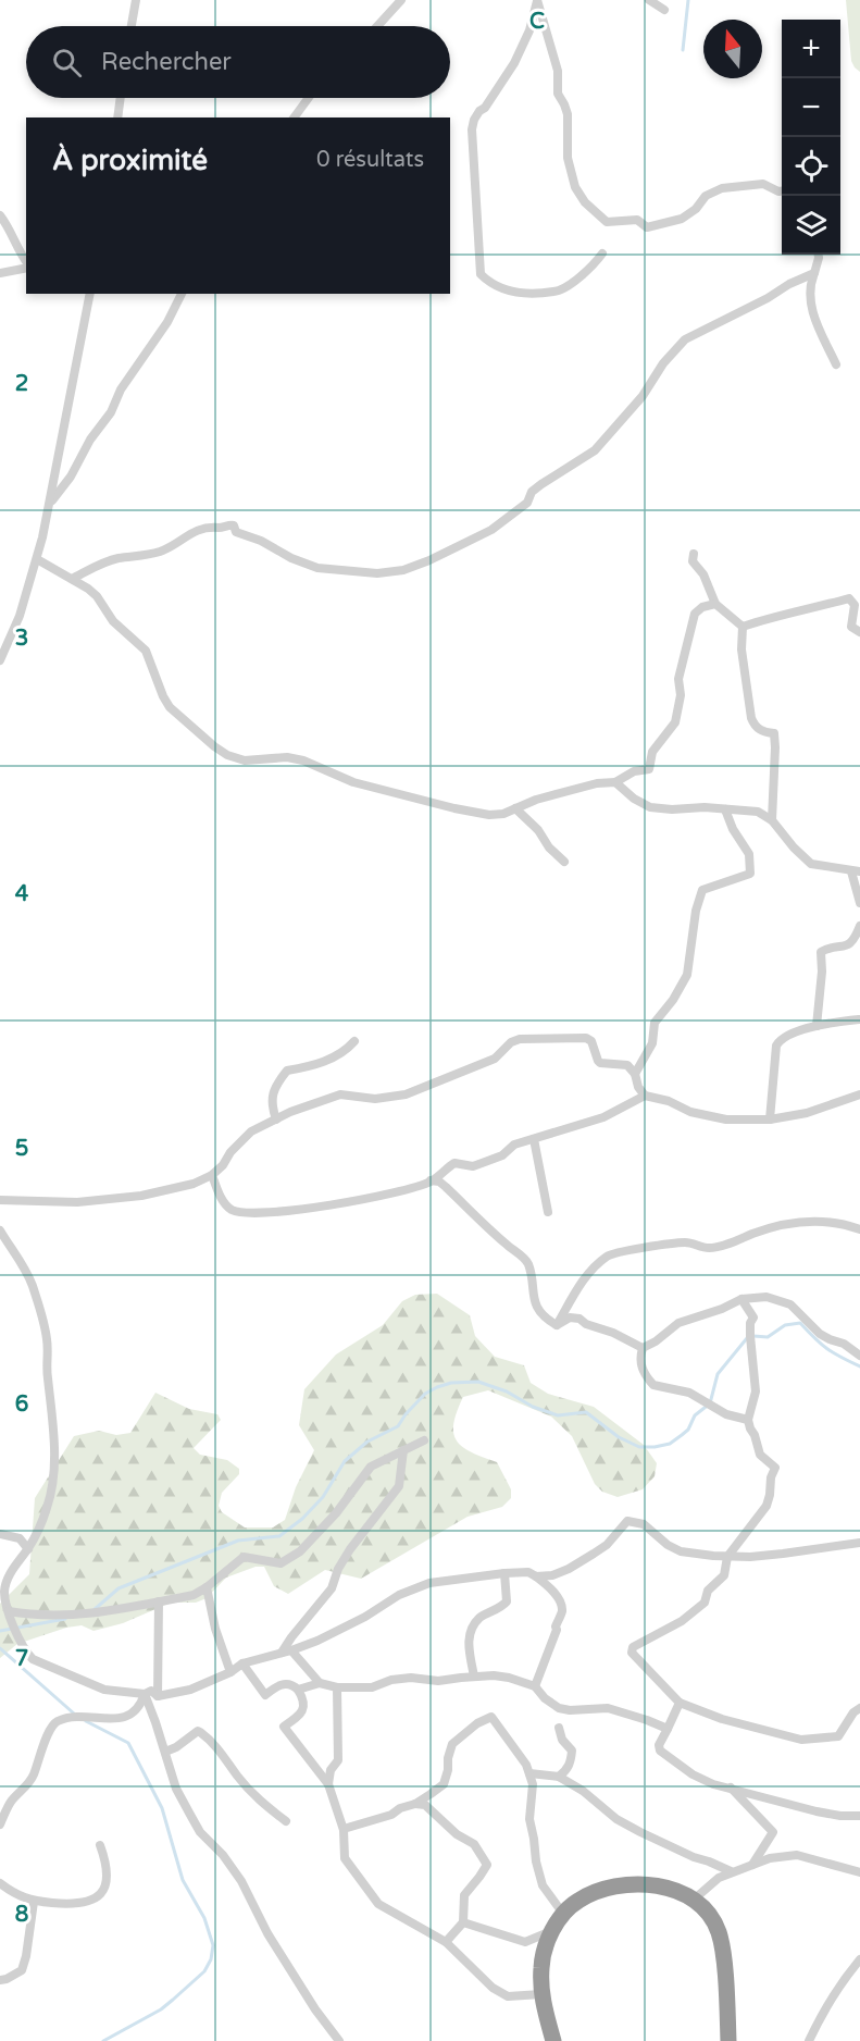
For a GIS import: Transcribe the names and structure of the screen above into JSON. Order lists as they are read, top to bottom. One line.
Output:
{"north":"top","page":{"map_buttons":["+","−"],"search":"Rechercher","heading":["À proximité","0 résultats"]},"grid":{"columns":["C"],"rows":["2","3","4","5","6","7","8"]}}
